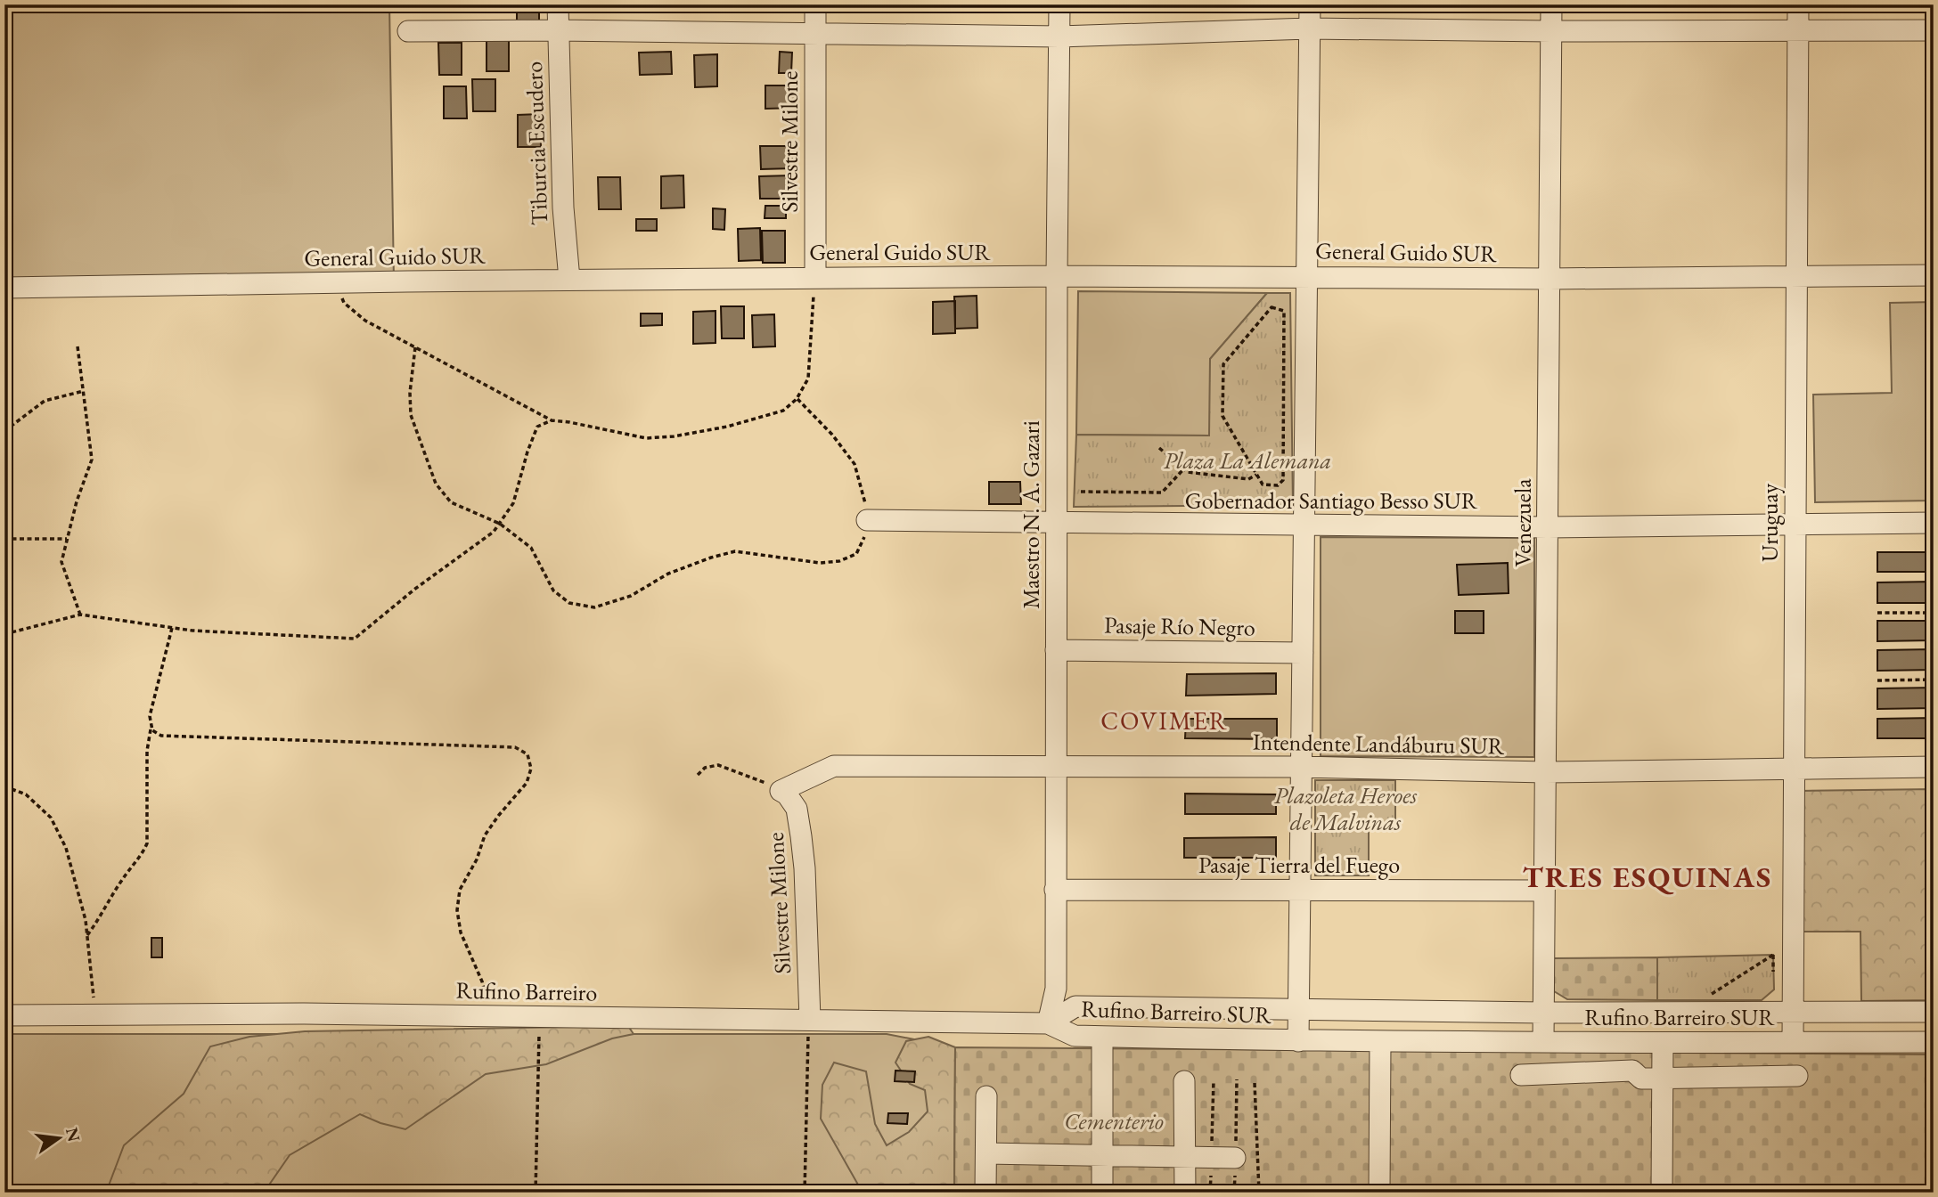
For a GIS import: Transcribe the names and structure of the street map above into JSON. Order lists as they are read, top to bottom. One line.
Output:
{"streets":{"street":["Silvestre Milone","Tiburcia Escudero","General Guido SUR","Gobernador Santiago Besso SUR","Maestro N. A. Gazari","Venezuela","Uruguay","Pasaje Río Negro","Intendente Landáburu SUR","Pasaje Tierra del Fuego","Rufino Barreiro","Rufino Barreiro SUR"]},"crossings":[["Silvestre Milone","General Guido SUR"],["Silvestre Milone","Intendente Landáburu SUR"],["Silvestre Milone","Rufino Barreiro"],["Tiburcia Escudero","General Guido SUR"],["General Guido SUR","Maestro N. A. Gazari"],["General Guido SUR","Venezuela"],["General Guido SUR","Uruguay"],["Gobernador Santiago Besso SUR","Maestro N. A. Gazari"],["Gobernador Santiago Besso SUR","Venezuela"],["Gobernador Santiago Besso SUR","Uruguay"],["Maestro N. A. Gazari","Pasaje Río Negro"],["Maestro N. A. Gazari","Intendente Landáburu SUR"],["Maestro N. A. Gazari","Pasaje Tierra del Fuego"],["Maestro N. A. Gazari","Rufino Barreiro"],["Maestro N. A. Gazari","Rufino Barreiro SUR"],["Venezuela","Intendente Landáburu SUR"],["Venezuela","Pasaje Tierra del Fuego"],["Venezuela","Rufino Barreiro SUR"],["Uruguay","Intendente Landáburu SUR"],["Uruguay","Rufino Barreiro SUR"],["Rufino Barreiro","Rufino Barreiro SUR"]],"districts":["COVIMER","TRES ESQUINAS"],"parks":["Plaza La Alemana","Plazoleta Heroes de Malvinas","Cementerio"],"north":"right"}
